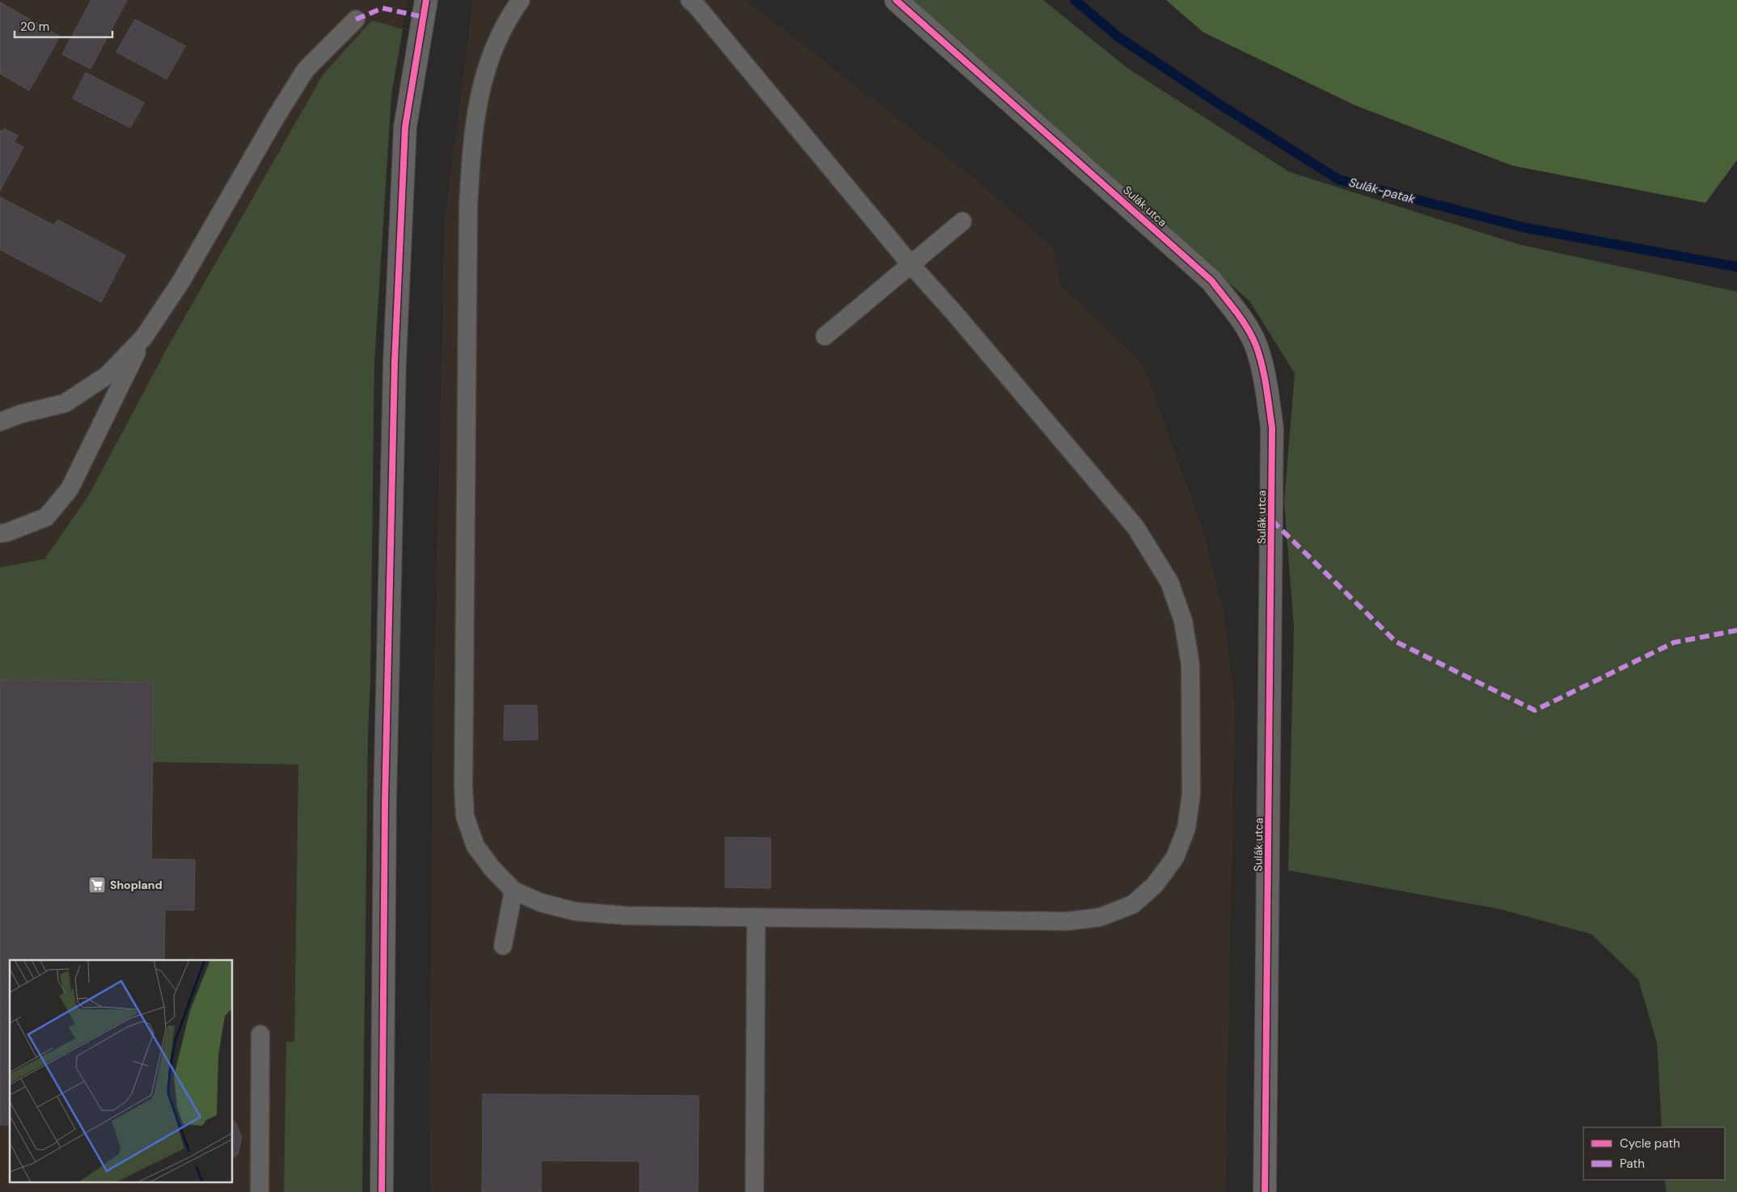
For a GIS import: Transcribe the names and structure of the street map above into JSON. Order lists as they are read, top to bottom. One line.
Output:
{"streets":{"street":["Sulák utca"]},"water":["Sulák-patak"],"places":{"supermarket":["Shopland"]},"legend":["Cycle path","Path"],"scale_bar":"20 m"}
